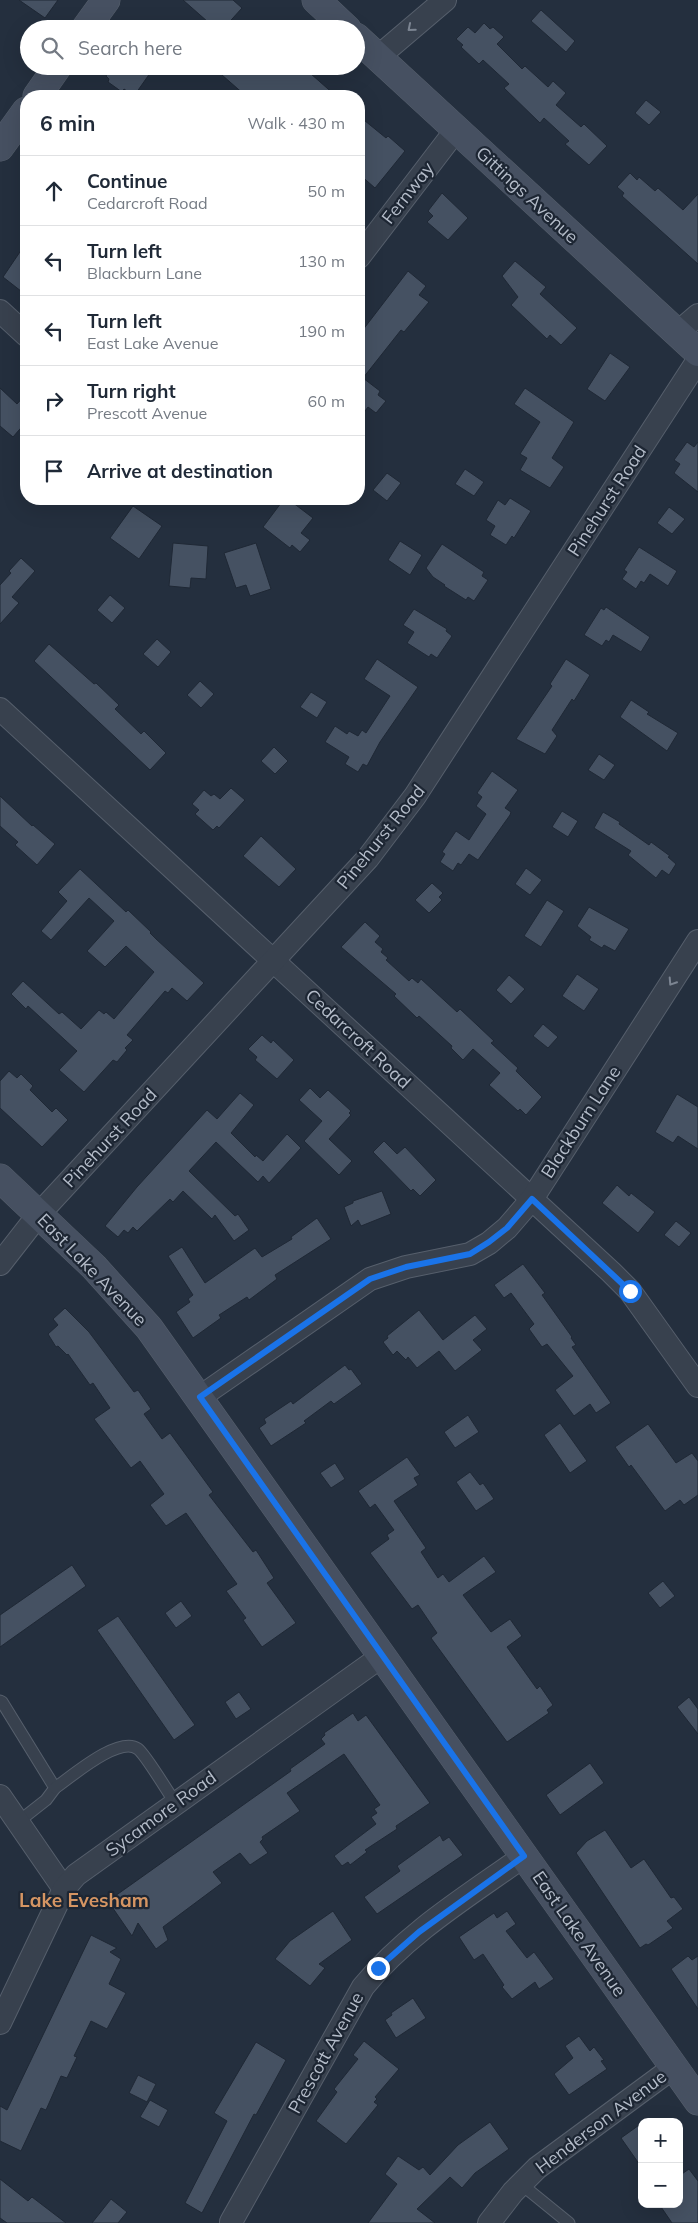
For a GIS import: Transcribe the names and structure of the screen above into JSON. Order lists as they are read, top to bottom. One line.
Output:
{"streets":{"street":["Fernway","Gittings Avenue","Pinehurst Road","Cedarcroft Road","Blackburn Lane","East Lake Avenue","Sycamore Road","Prescott Avenue","Henderson Avenue"]},"crossings":[["Fernway","Gittings Avenue"],["Pinehurst Road","Cedarcroft Road"],["Pinehurst Road","East Lake Avenue"],["Cedarcroft Road","Blackburn Lane"],["Blackburn Lane","East Lake Avenue"],["East Lake Avenue","Sycamore Road"],["East Lake Avenue","Prescott Avenue"],["East Lake Avenue","Henderson Avenue"]],"one_way":["Blackburn Lane"],"districts":["Lake Evesham"],"page":{"search":"Search here","heading":["6 min","Walk · 430 m"],"list":[["Continue","Cedarcroft Road","50 m"],["Turn left","Blackburn Lane","130 m"],["Turn left","East Lake Avenue","190 m"],["Turn right","Prescott Avenue","60 m"],"Arrive at destination"],"map_buttons":["+","−"]}}
